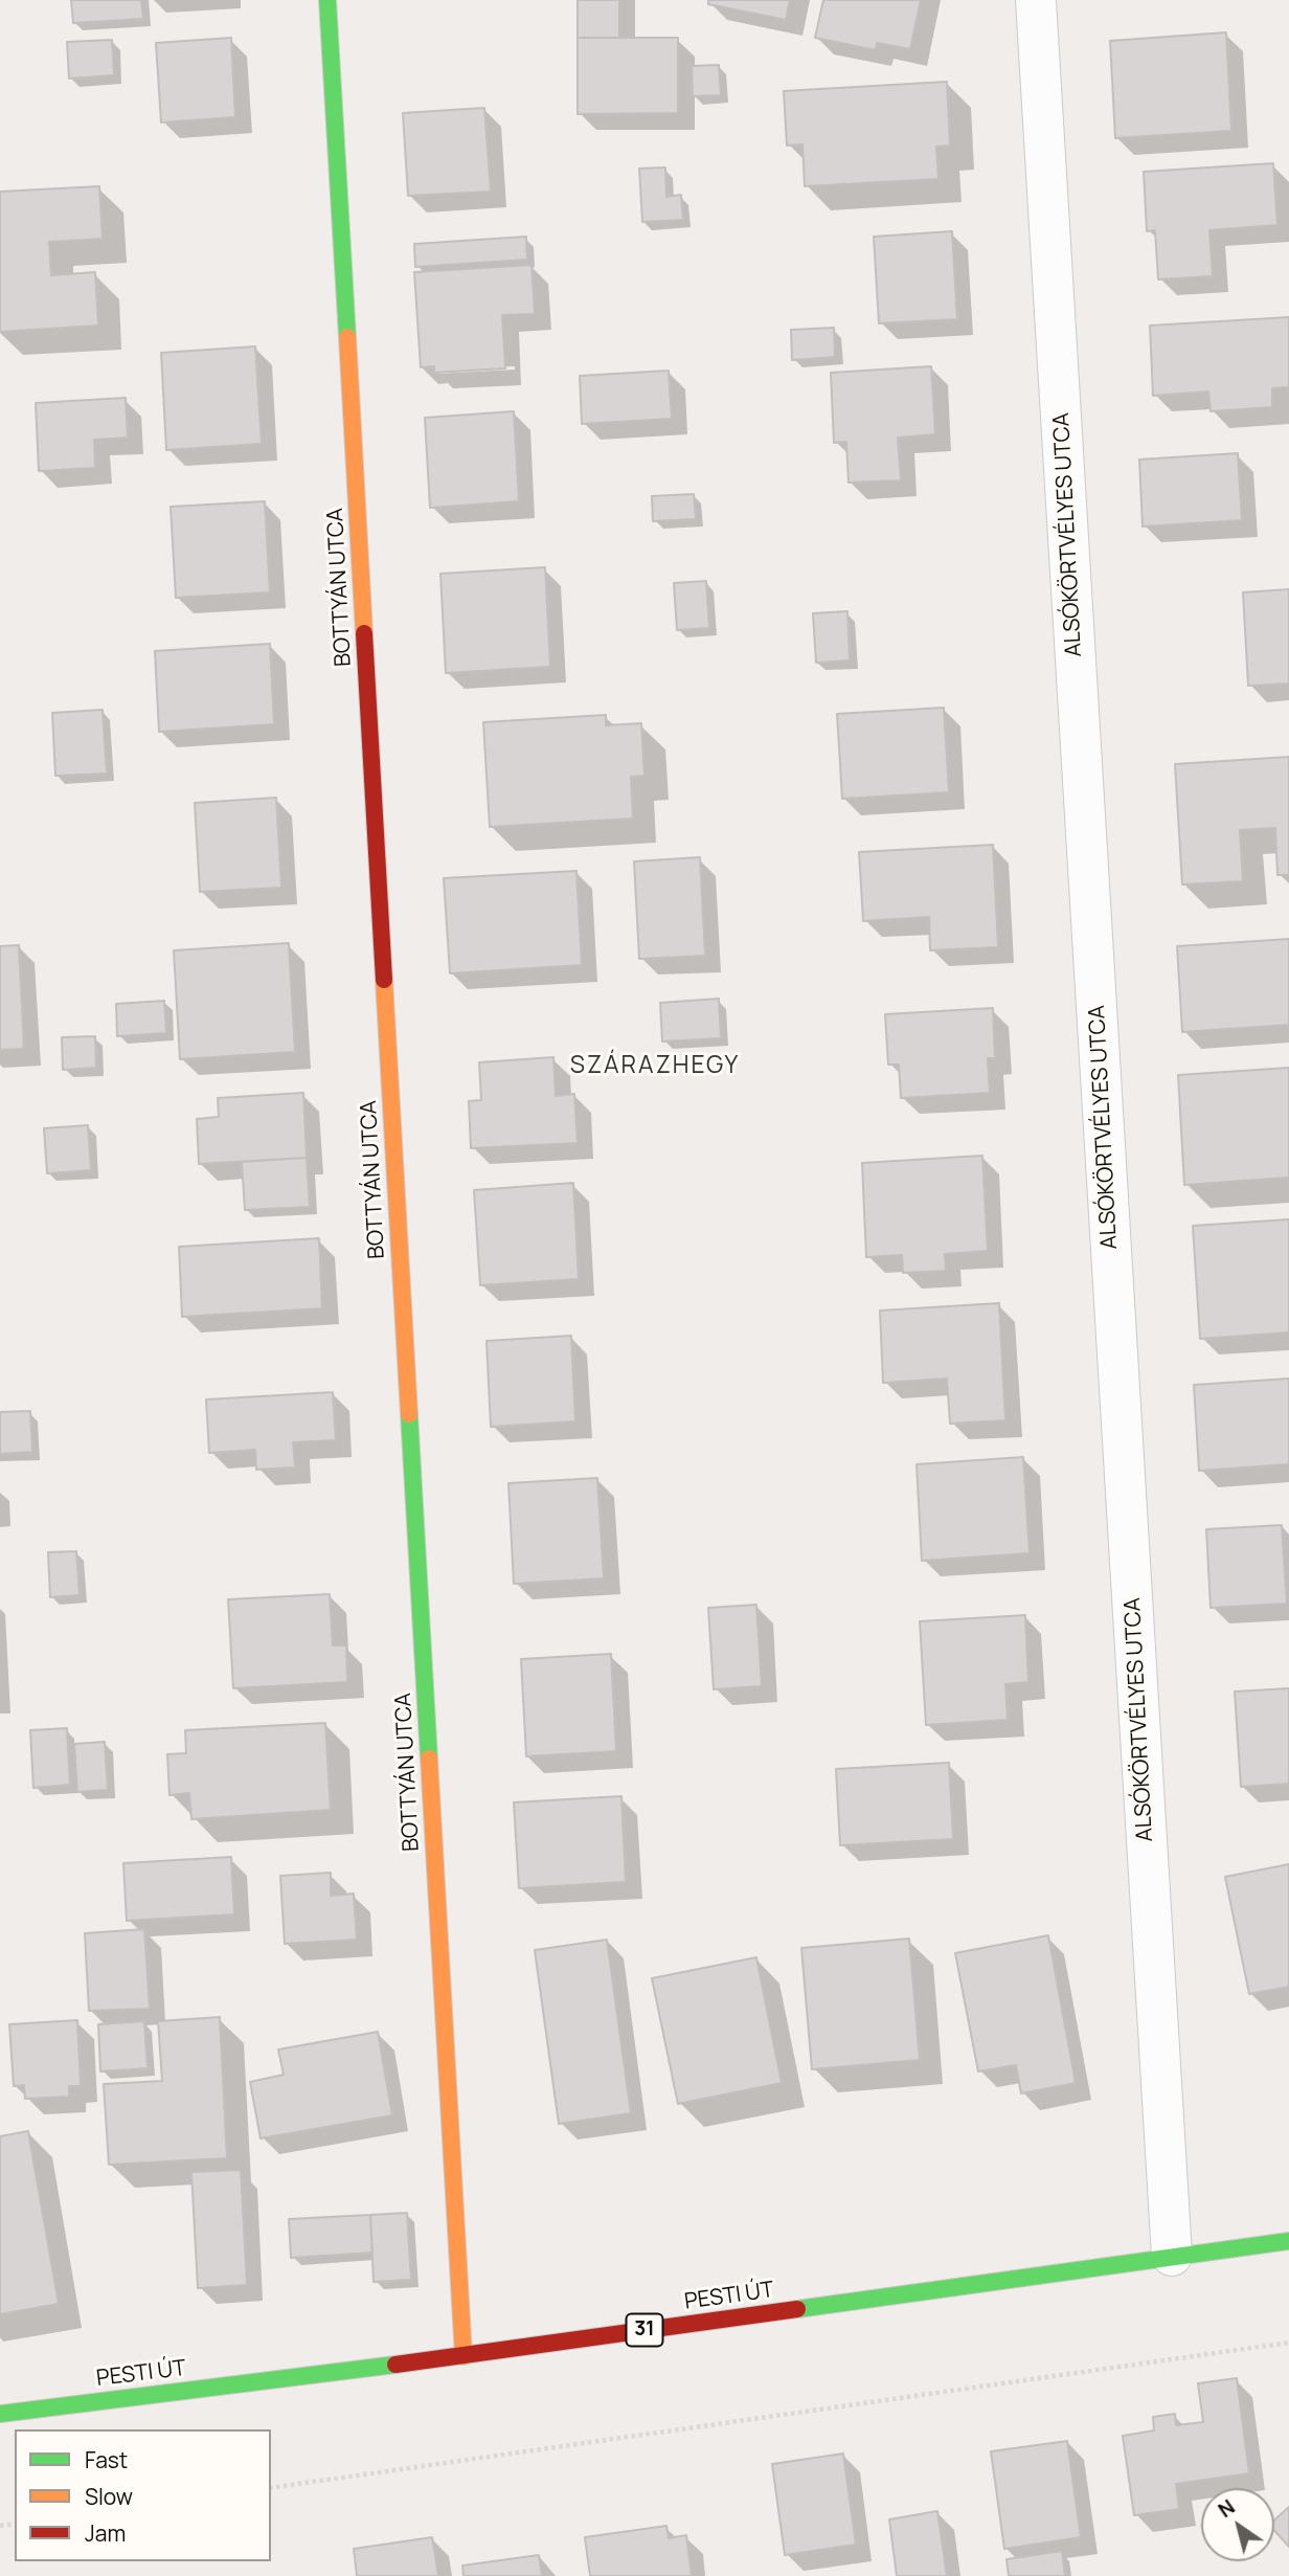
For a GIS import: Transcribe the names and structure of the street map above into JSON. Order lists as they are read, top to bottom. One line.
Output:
{"streets":{"street":["ALSÓKÖRTVÉLYES UTCA","BOTTYÁN UTCA","PESTI ÚT","31"]},"crossings":[["ALSÓKÖRTVÉLYES UTCA","PESTI ÚT"],["BOTTYÁN UTCA","PESTI ÚT"]],"districts":["SZÁRAZHEGY"],"legend":["Fast","Slow","Jam"],"north":"top left"}
